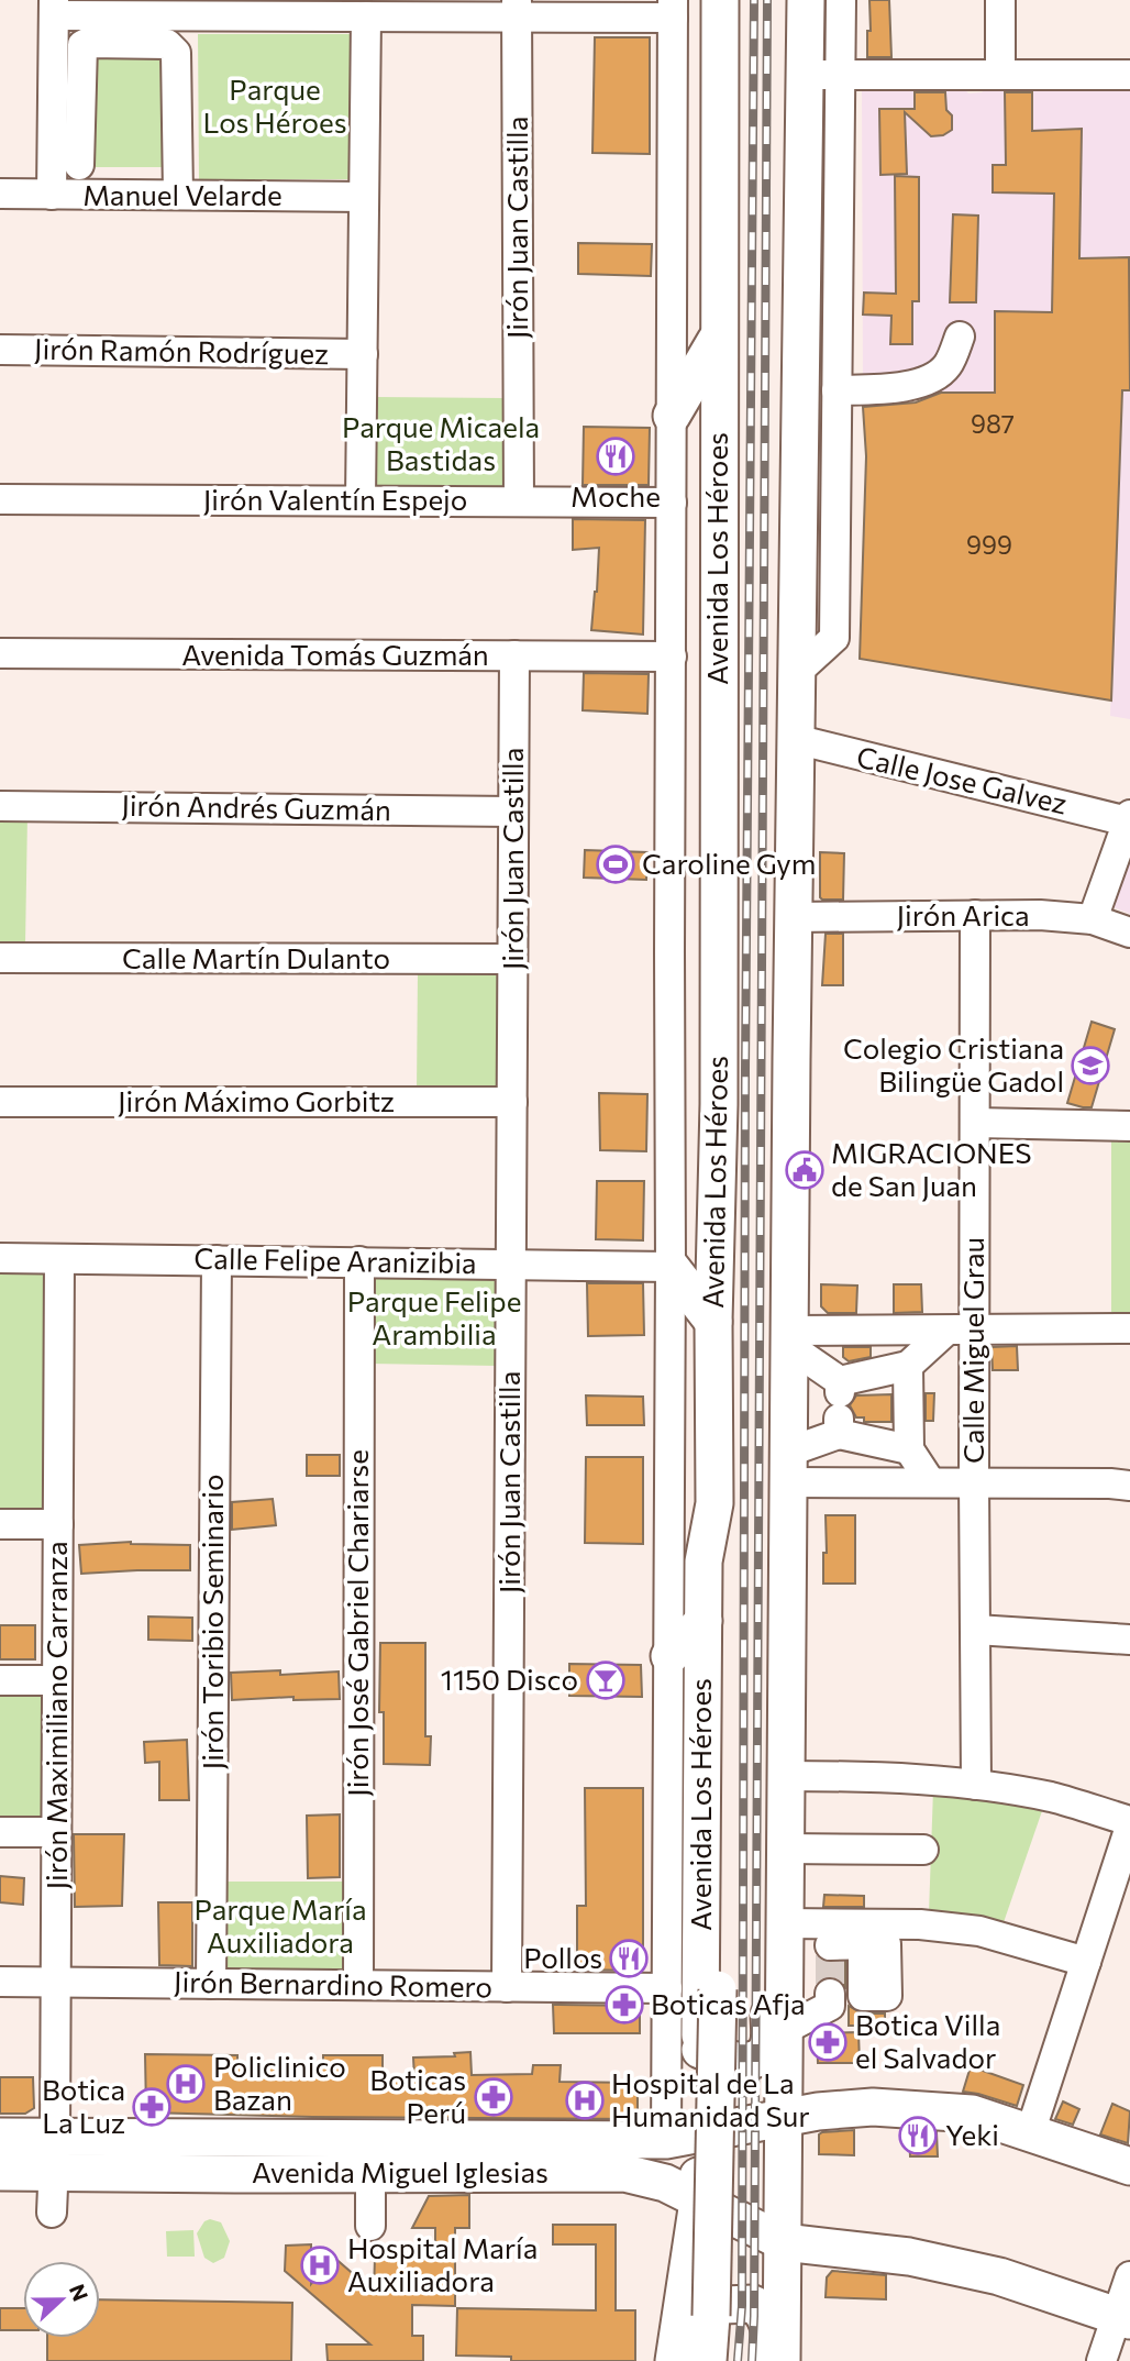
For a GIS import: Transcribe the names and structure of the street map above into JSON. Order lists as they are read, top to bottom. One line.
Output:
{"streets":{"main road":["Avenida Los Héroes","Avenida Miguel Iglesias"],"street":["Manuel Velarde","Jirón Juan Castilla","Jirón Ramón Rodríguez","Jirón Valentín Espejo","Avenida Tomás Guzmán","Calle Jose Galvez","Jirón Andrés Guzmán","Jirón Arica","Calle Martín Dulanto","Jirón Máximo Gorbitz","Calle Felipe Aranizibia","Calle Miguel Grau","Jirón Toribio Seminario","Jirón José Gabriel Chariarse","Jirón Maximiliano Carranza","Jirón Bernardino Romero"]},"crossings":[["Jirón Juan Castilla","Jirón Valentín Espejo"],["Jirón Juan Castilla","Avenida Tomás Guzmán"],["Jirón Juan Castilla","Jirón Andrés Guzmán"],["Jirón Juan Castilla","Calle Martín Dulanto"],["Jirón Juan Castilla","Jirón Máximo Gorbitz"],["Jirón Juan Castilla","Calle Felipe Aranizibia"],["Jirón Juan Castilla","Jirón Bernardino Romero"],["Jirón Valentín Espejo","Avenida Los Héroes"],["Avenida Los Héroes","Avenida Tomás Guzmán"],["Avenida Los Héroes","Calle Felipe Aranizibia"],["Avenida Los Héroes","Jirón Bernardino Romero"],["Avenida Los Héroes","Avenida Miguel Iglesias"],["Jirón Arica","Calle Miguel Grau"],["Calle Felipe Aranizibia","Jirón Toribio Seminario"],["Calle Felipe Aranizibia","Jirón José Gabriel Chariarse"],["Calle Felipe Aranizibia","Jirón Maximiliano Carranza"],["Jirón Toribio Seminario","Jirón Bernardino Romero"],["Jirón José Gabriel Chariarse","Jirón Bernardino Romero"],["Jirón Maximiliano Carranza","Jirón Bernardino Romero"],["Jirón Maximiliano Carranza","Avenida Miguel Iglesias"]],"parks":["Parque Los Héroes","Parque Micaela Bastidas","Parque Felipe Arambilia","Parque María Auxiliadora"],"places":{"restaurant":["Moche","Pollos","Yeki"],"sports":["Caroline Gym"],"school or university":["Colegio Cristiana Bilingüe Gadol"],"public building":["MIGRACIONES de San Juan"],"bar":["1150 Disco"],"pharmacy":["Boticas Afja","Botica Villa el Salvador","Boticas Perú","Botica La Luz"],"hospital":["Policlinico Bazan","Hospital de La Humanidad Sur","Hospital María Auxiliadora"]},"house_numbers":["987","999"],"north":"right"}
